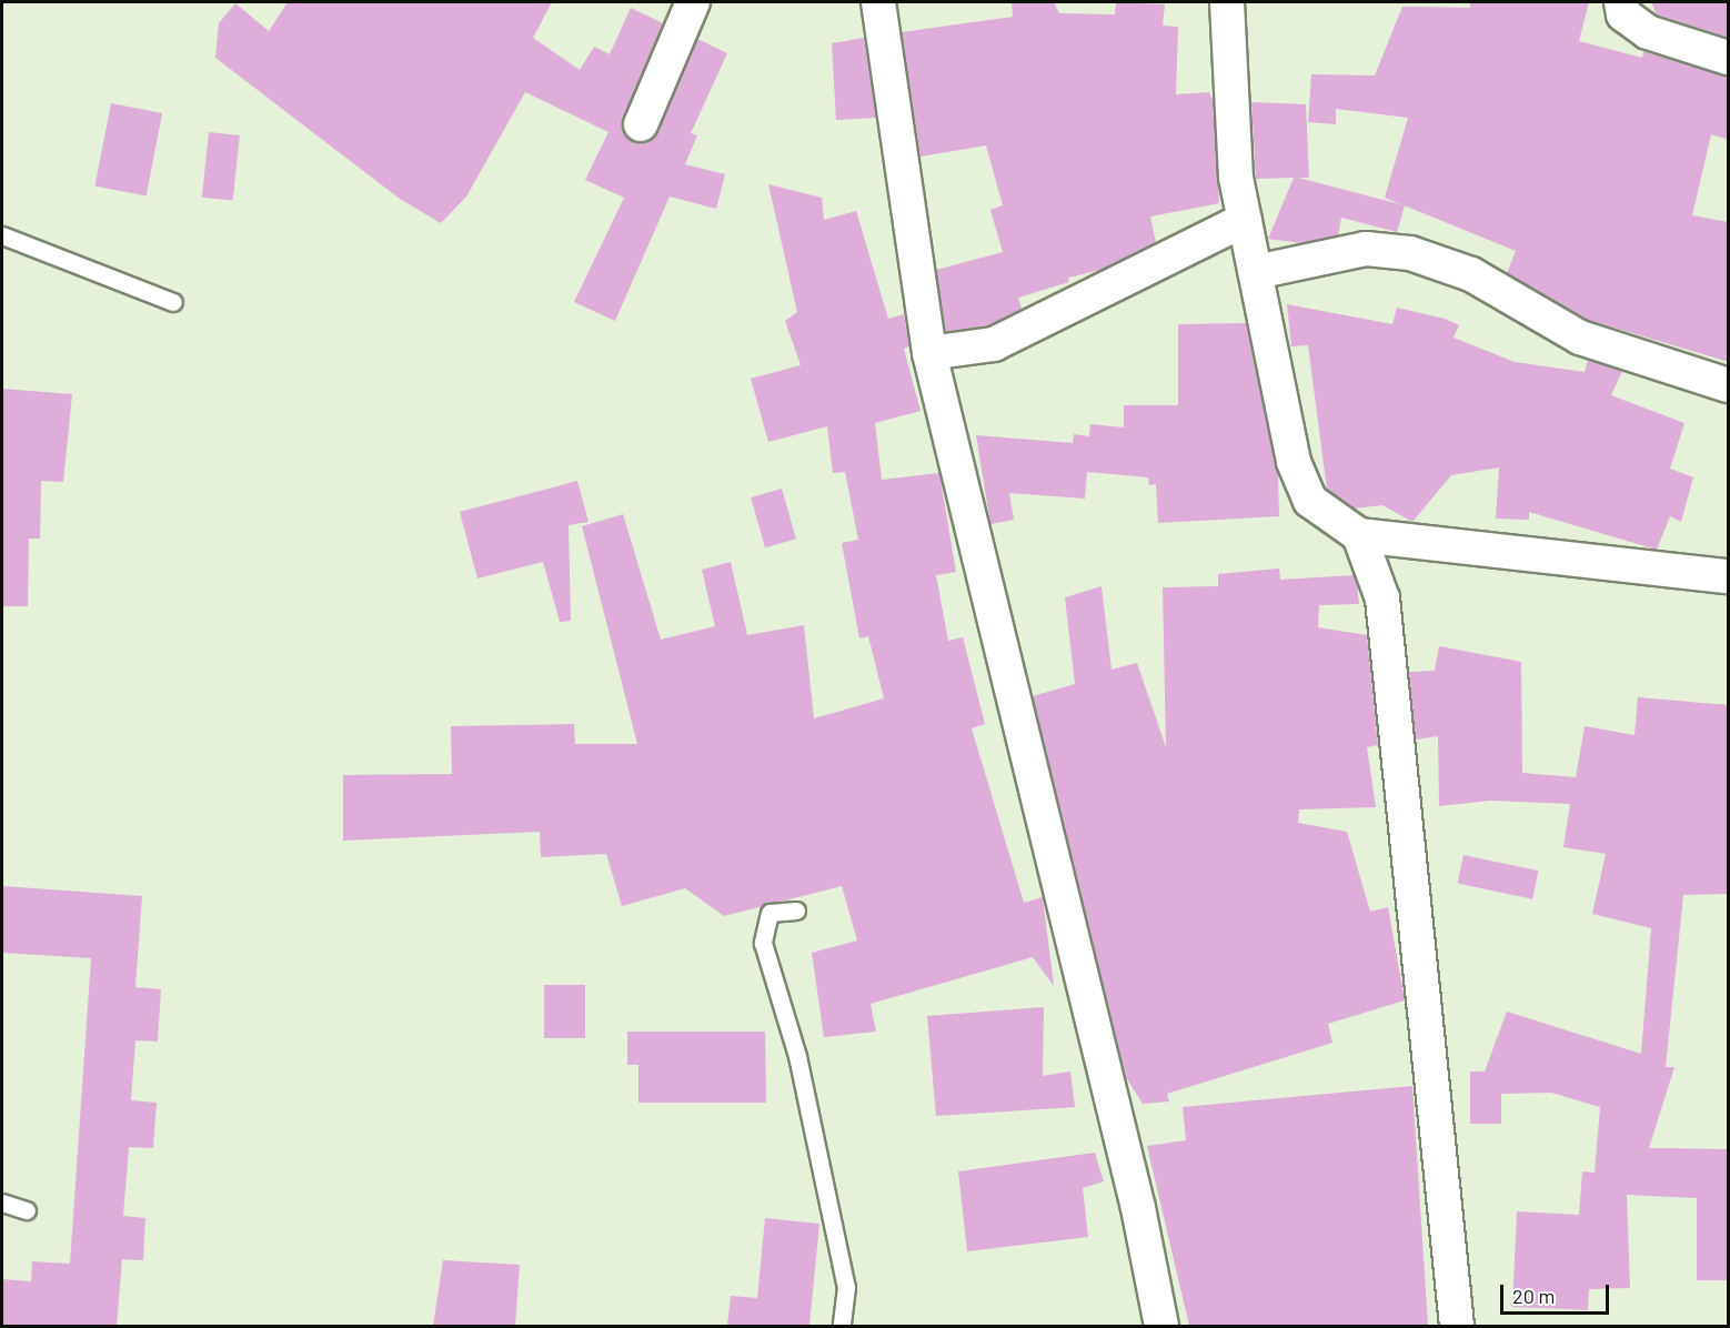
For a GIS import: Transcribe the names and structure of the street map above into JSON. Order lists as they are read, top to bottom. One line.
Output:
{"scale_bar":"20 m"}
